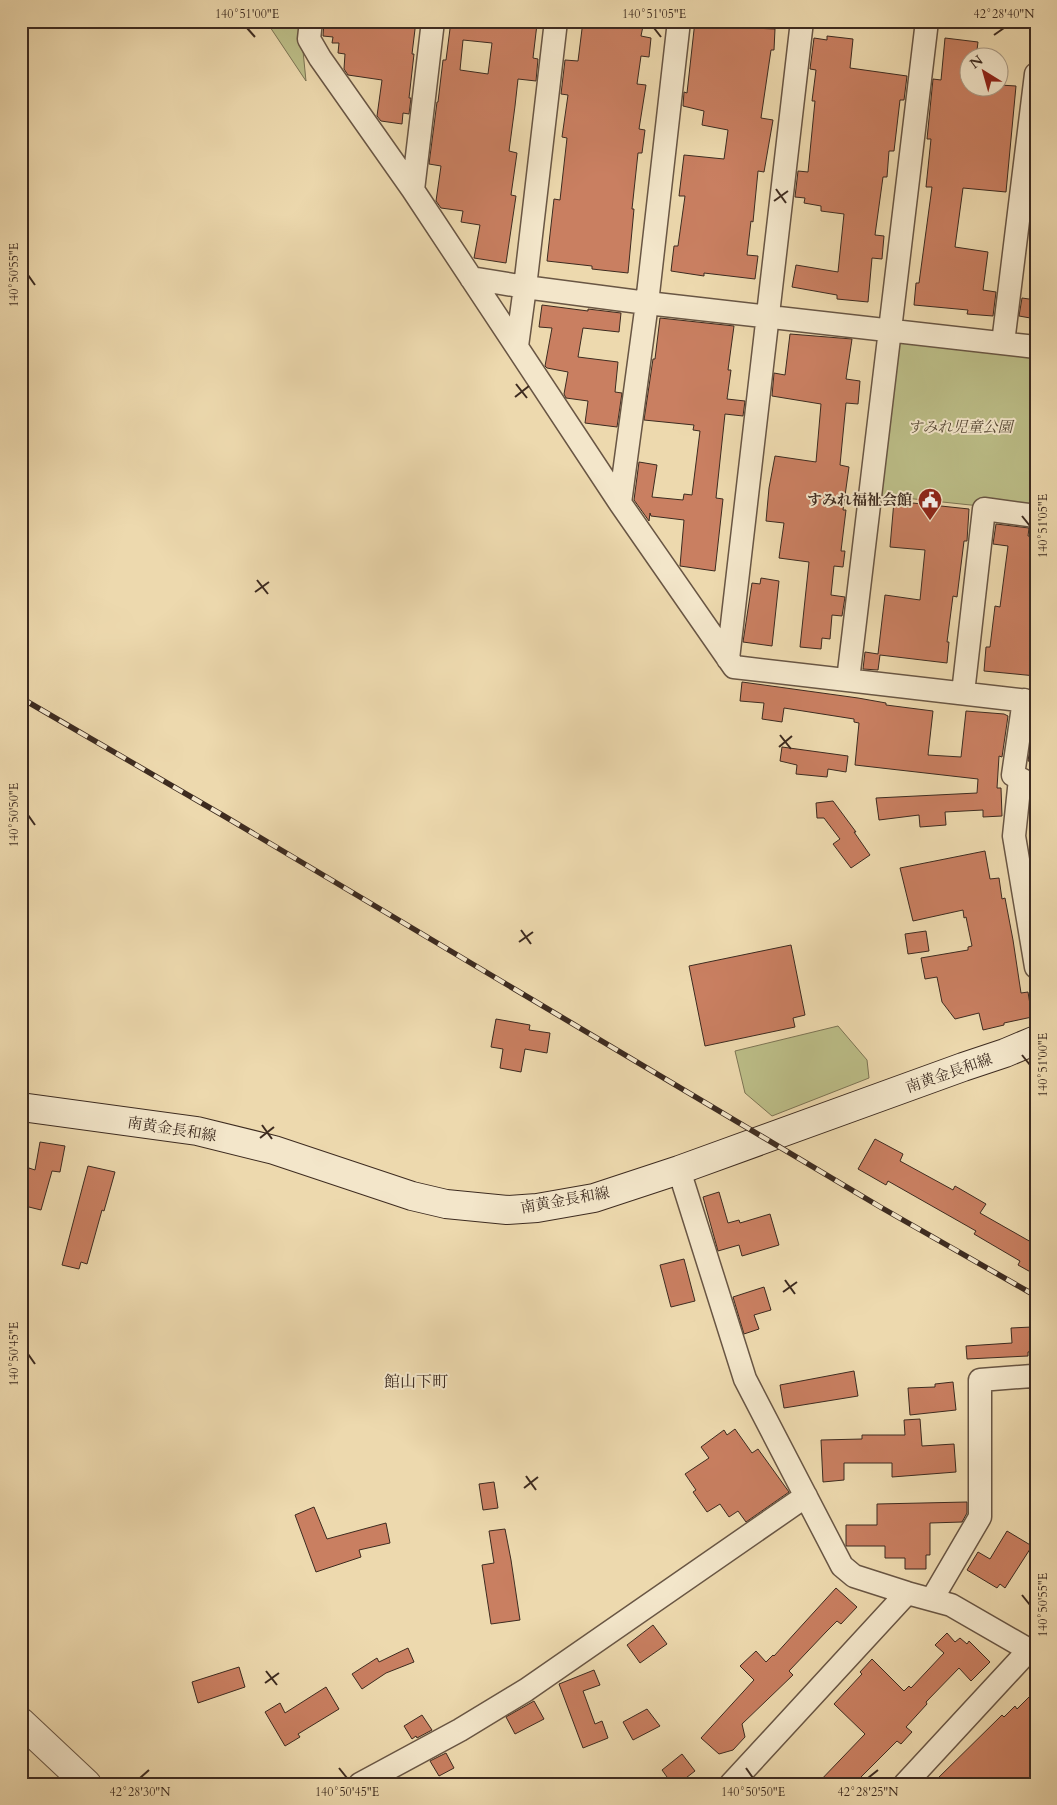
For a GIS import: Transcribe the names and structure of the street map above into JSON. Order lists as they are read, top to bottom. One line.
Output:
{"streets":{"main road":["南黄金長和線"]},"districts":["館山下町"],"parks":["すみれ児童公園"],"places":{"public building":["すみれ福祉会館"]},"north":"top left","coordinates":["140°51'00\"E","140°51'05\"E","42°28'40\"N","140°50'55\"E","140°50'50\"E","140°50'45\"E","42°28'30\"N","42°28'25\"N"]}
